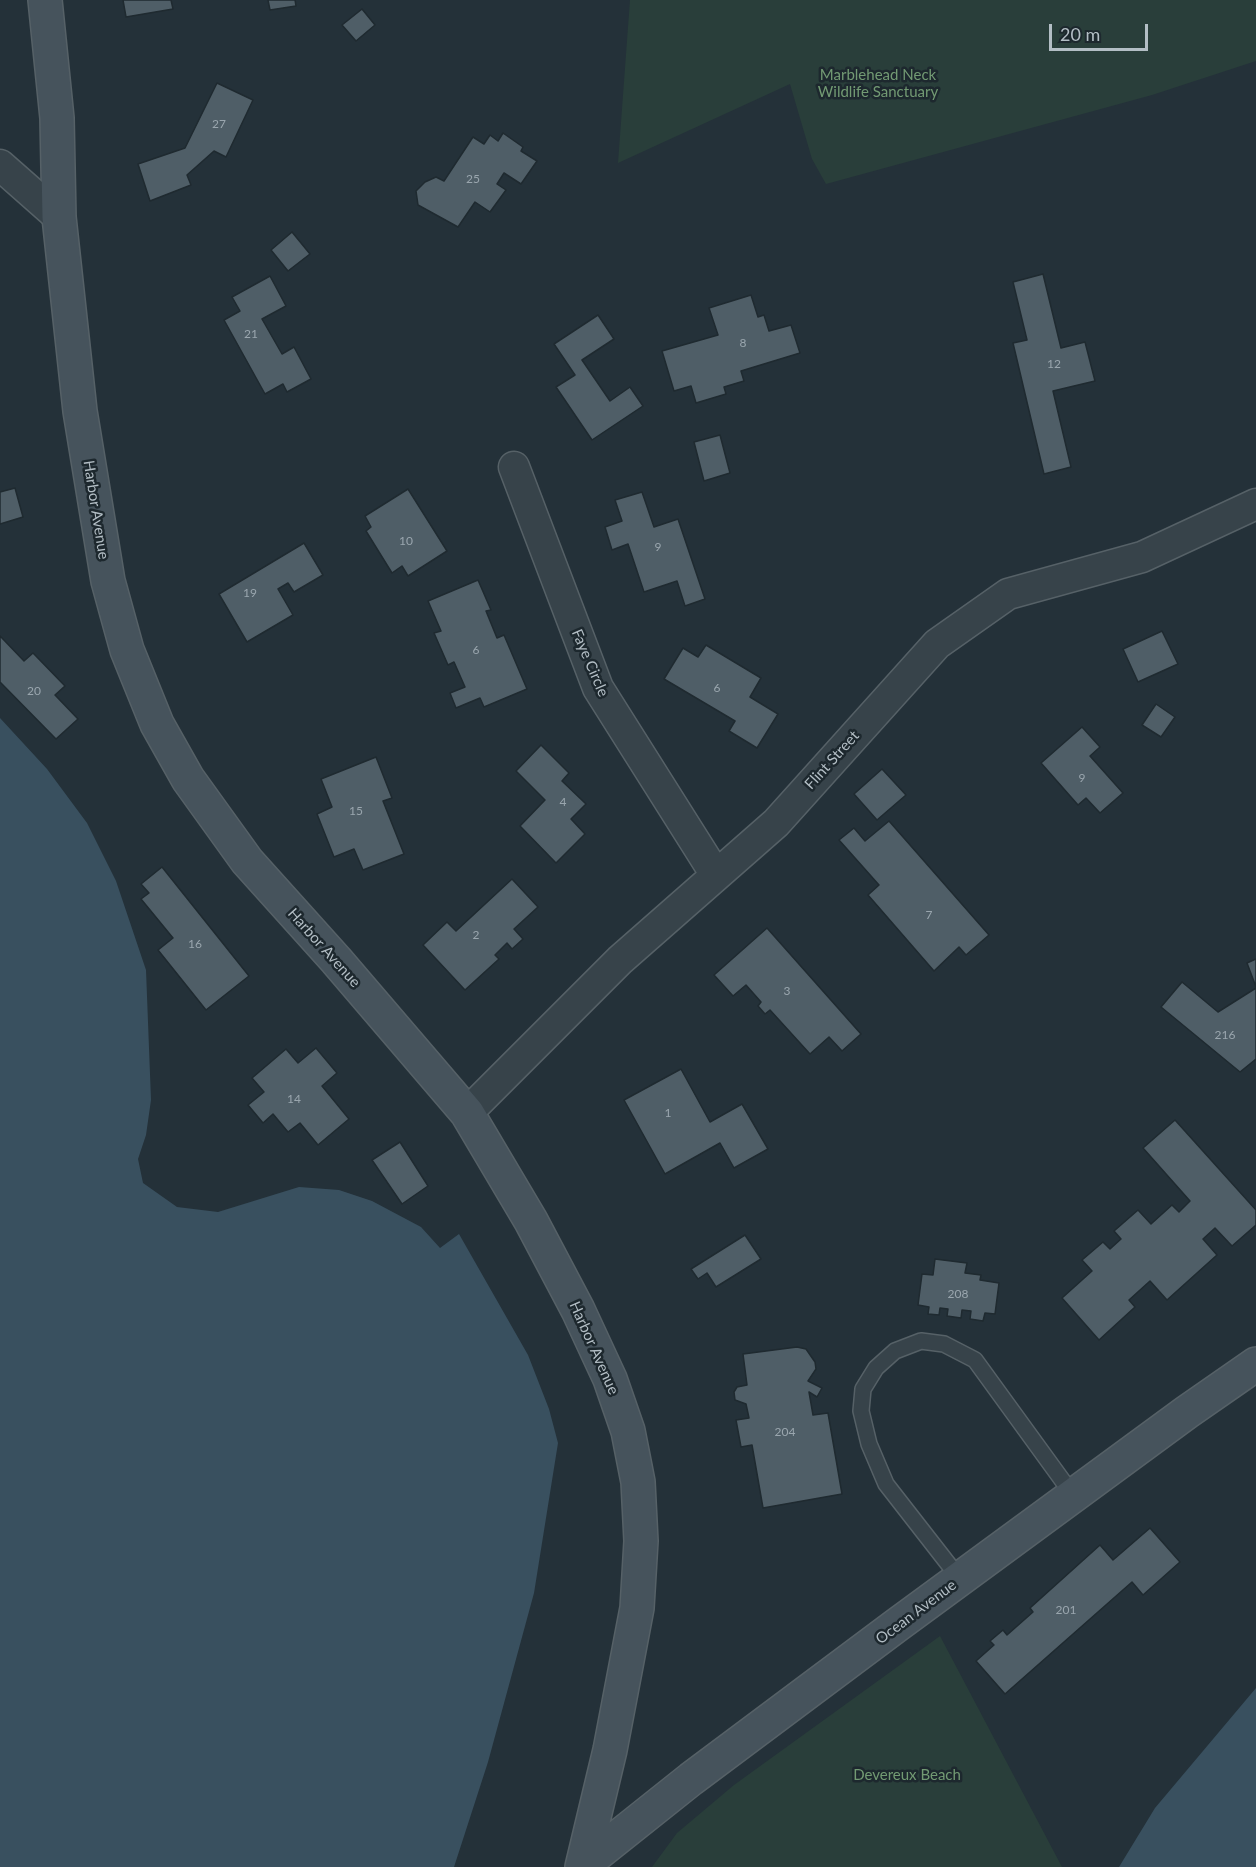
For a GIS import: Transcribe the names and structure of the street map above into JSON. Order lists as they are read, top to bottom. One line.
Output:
{"streets":{"main road":["Harbor Avenue","Ocean Avenue"],"street":["Faye Circle","Flint Street"]},"crossings":[["Harbor Avenue","Flint Street"],["Harbor Avenue","Ocean Avenue"],["Faye Circle","Flint Street"]],"parks":["Marblehead Neck Wildlife Sanctuary","Devereux Beach"],"house_numbers":["27","25","21","8","12","10","9","19","6","6","20","9","4","15","7","2","16","3","216","14","1","208","204","201"],"scale_bar":"20 m"}
